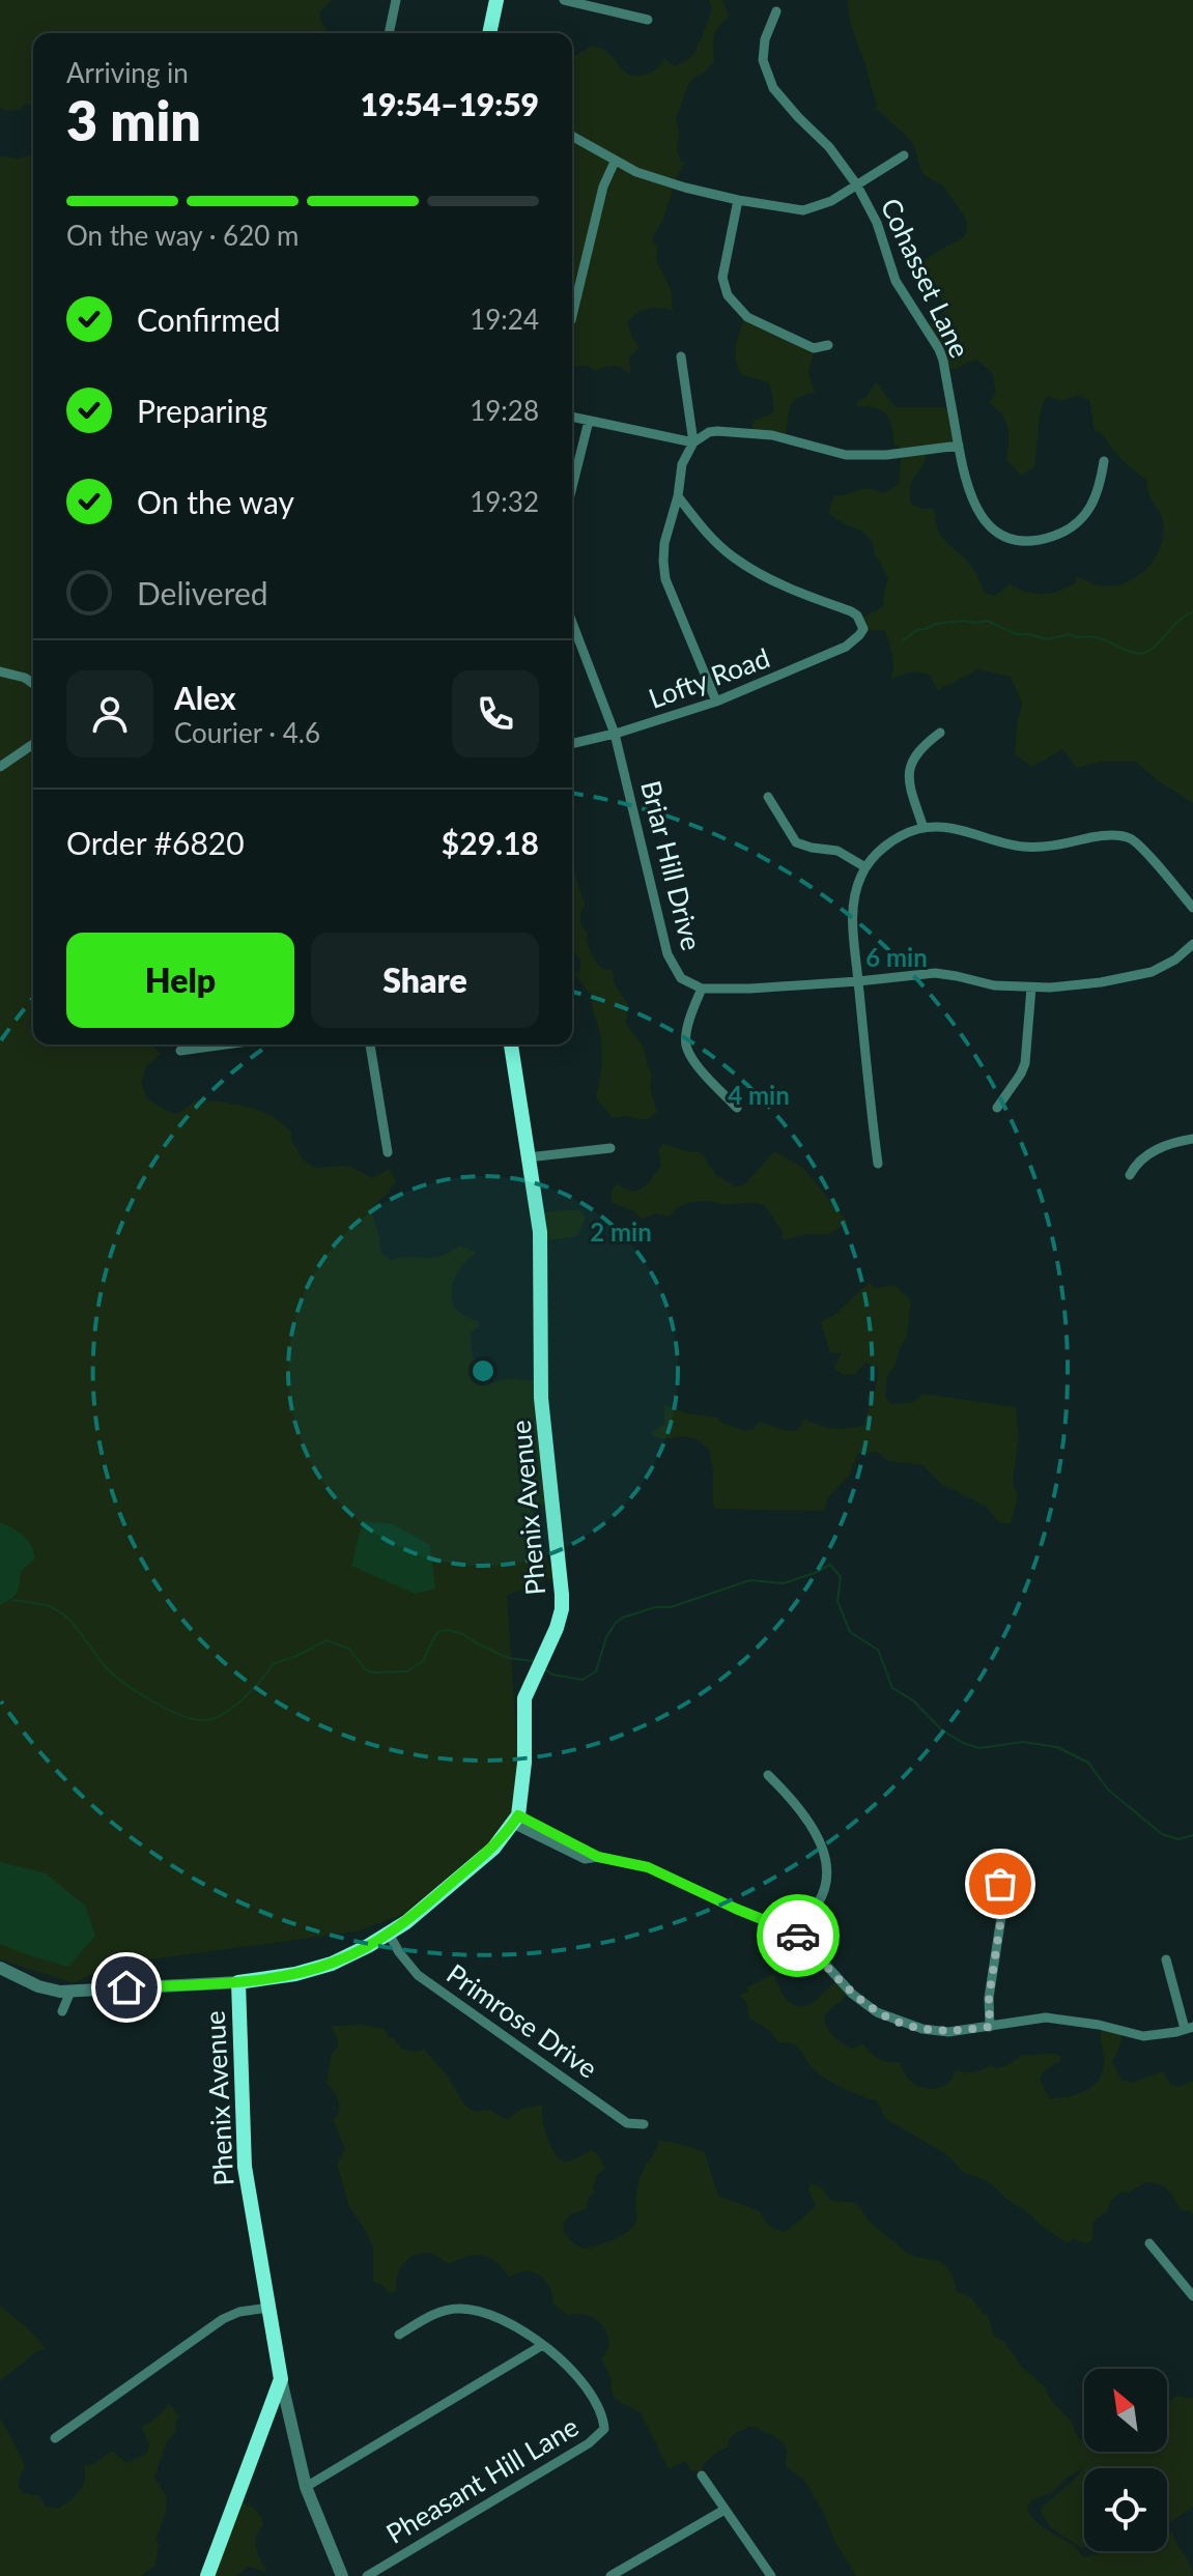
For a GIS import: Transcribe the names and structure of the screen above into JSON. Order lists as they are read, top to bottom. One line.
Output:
{"streets":{"main road":["Phenix Avenue"],"street":["Cohasset Lane","Lofty Road","Briar Hill Drive","Primrose Drive","Pheasant Hill Lane"]},"crossings":[["Lofty Road","Briar Hill Drive"],["Phenix Avenue","Primrose Drive"]],"north":"top left","page":{"heading":["3 min","Arriving in","19:54–19:59"],"panel":["Alex","Courier · 4.6","Order #6820","$29.18"],"bar":"On the way · 620 m","list":[["Confirmed","19:24"],["Preparing","19:28"],["On the way","19:32"],"Delivered"],"buttons":["Help","Share"]},"rings":["6 min","4 min","2 min"]}
